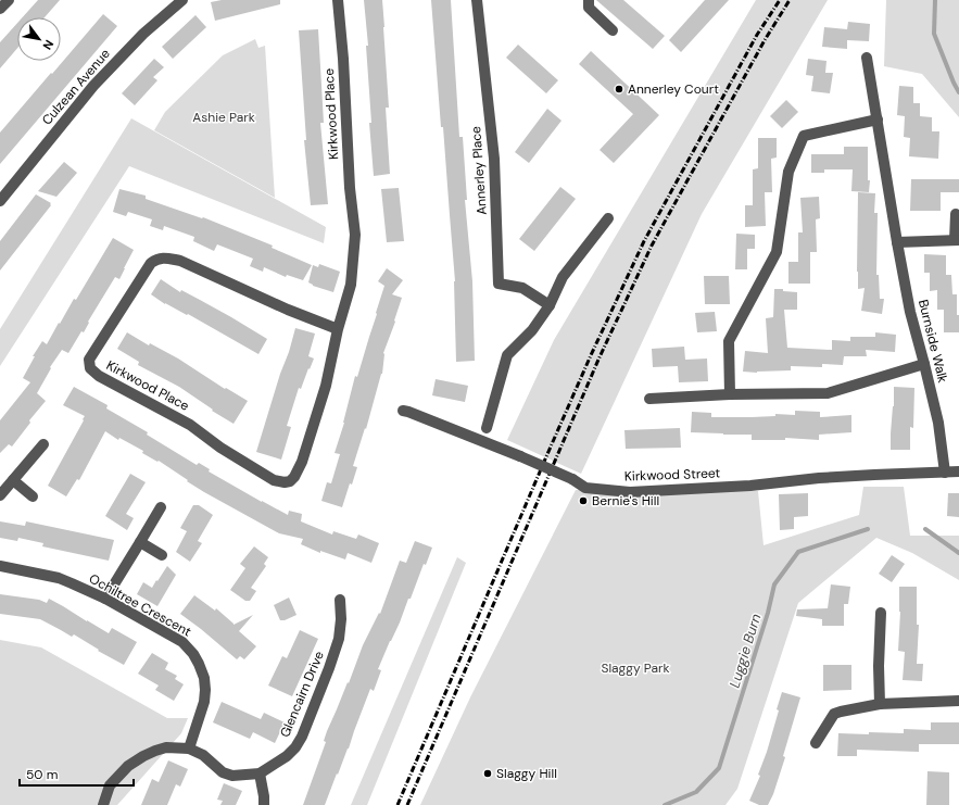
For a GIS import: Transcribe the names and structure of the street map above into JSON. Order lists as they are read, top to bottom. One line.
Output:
{"streets":{"street":["Culzean Avenue","Kirkwood Place","Annerley Place","Burnside Walk","Kirkwood Street","Ochiltree Crescent","Glencairn Drive"]},"crossings":[["Burnside Walk","Kirkwood Street"],["Ochiltree Crescent","Glencairn Drive"]],"water":["Luggie Burn"],"parks":["Ashie Park","Slaggy Park"],"places":["Annerley Court","Bernie's Hill","Slaggy Hill"],"scale_bar":"50 m","north":"bottom right"}
